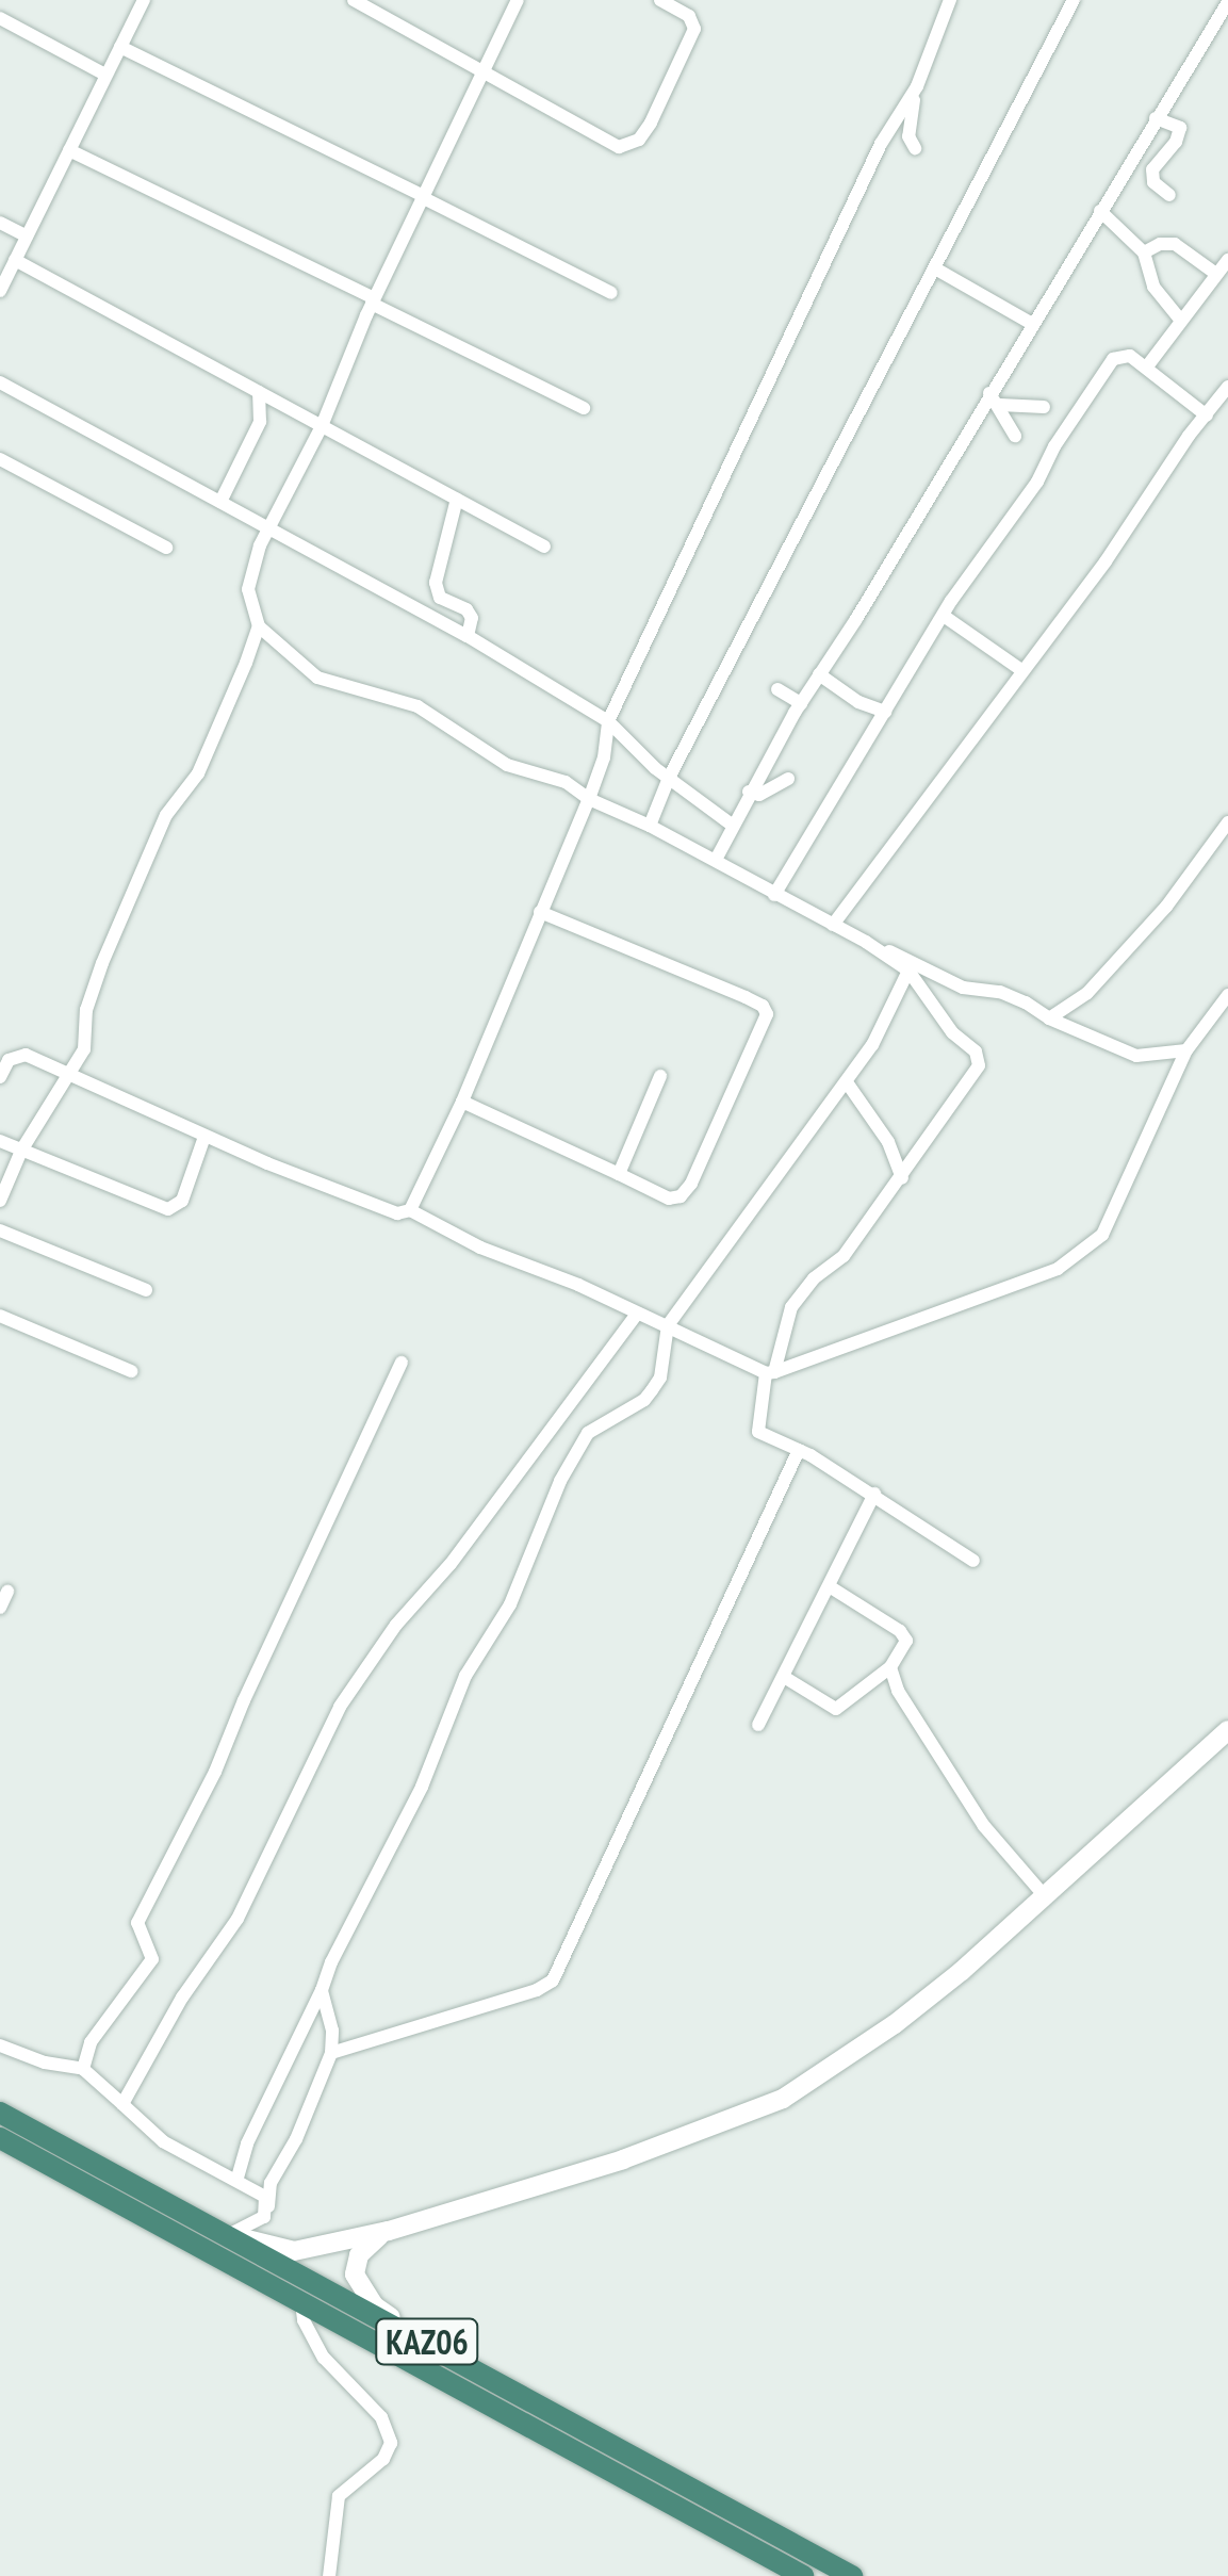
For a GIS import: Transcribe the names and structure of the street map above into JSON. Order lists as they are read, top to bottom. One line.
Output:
{"streets":{"highway":["KАZ06"]}}
